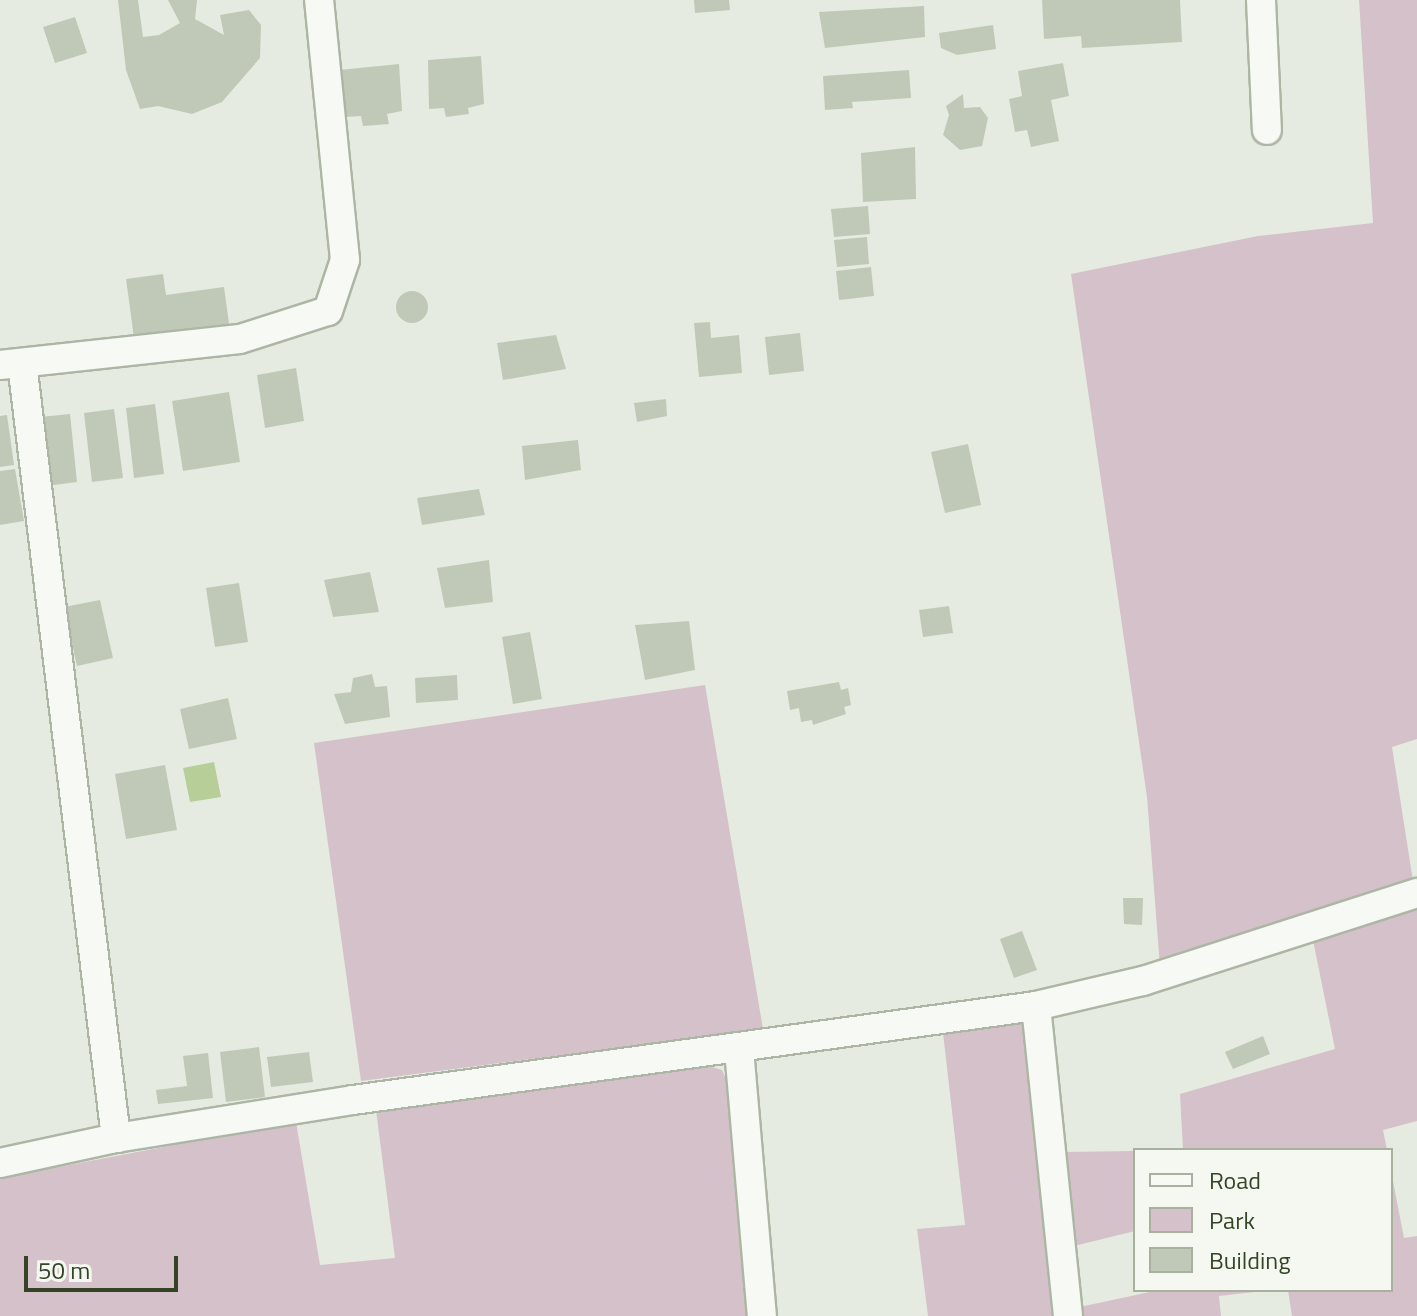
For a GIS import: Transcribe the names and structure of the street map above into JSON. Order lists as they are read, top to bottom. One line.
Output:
{"legend":["Road","Park","Building"],"scale_bar":"50 m"}
